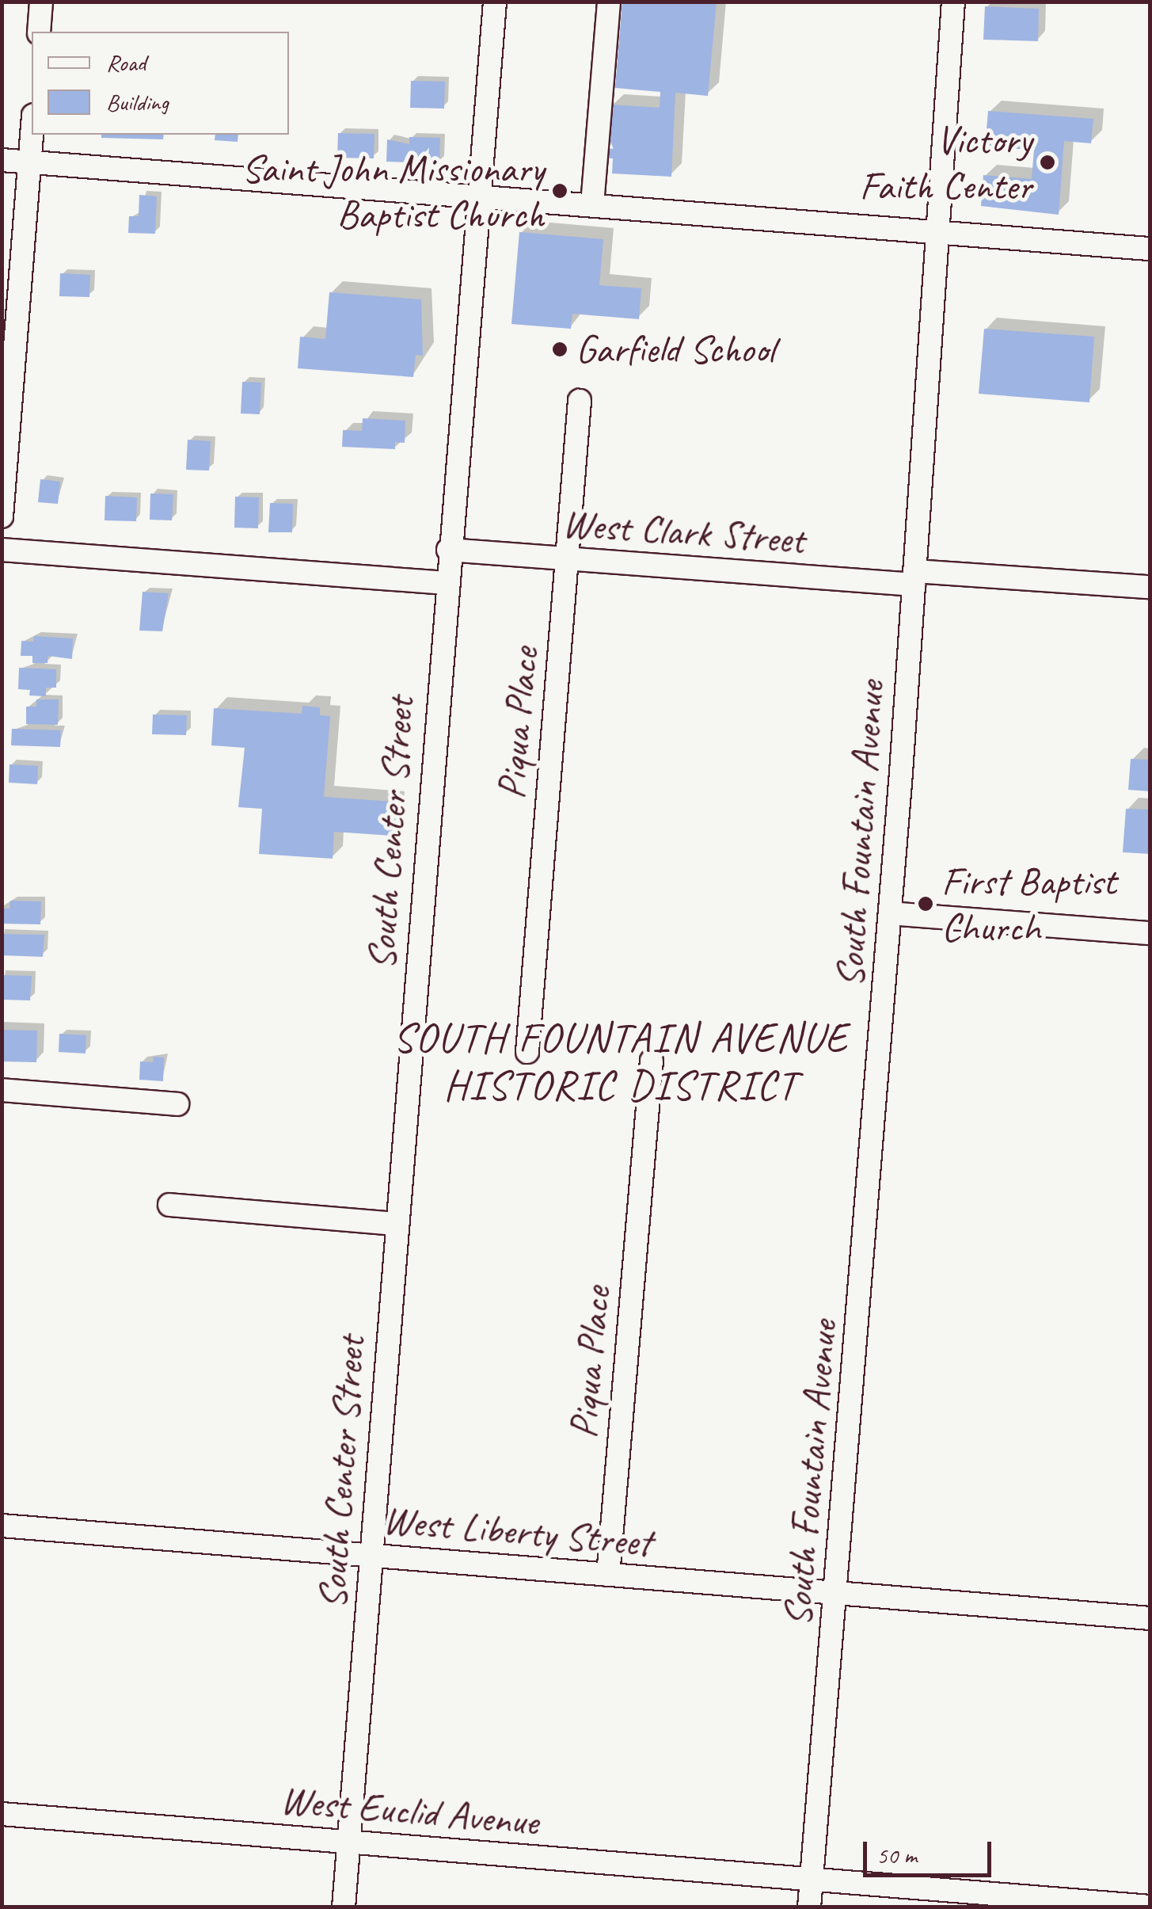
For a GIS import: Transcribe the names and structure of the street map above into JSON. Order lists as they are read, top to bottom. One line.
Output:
{"streets":{"street":["West Clark Street","Piqua Place","South Center Street","South Fountain Avenue","West Liberty Street","West Euclid Avenue"]},"crossings":[["West Clark Street","Piqua Place"],["West Clark Street","South Center Street"],["West Clark Street","South Fountain Avenue"],["Piqua Place","West Liberty Street"],["South Center Street","West Liberty Street"],["South Center Street","West Euclid Avenue"],["South Fountain Avenue","West Liberty Street"],["South Fountain Avenue","West Euclid Avenue"]],"districts":["SOUTH FOUNTAIN AVENUE HISTORIC DISTRICT"],"places":["Victory Faith Center","Saint John Missionary Baptist Church","Garfield School","First Baptist Church"],"legend":["Road","Building"],"scale_bar":"50 m"}
